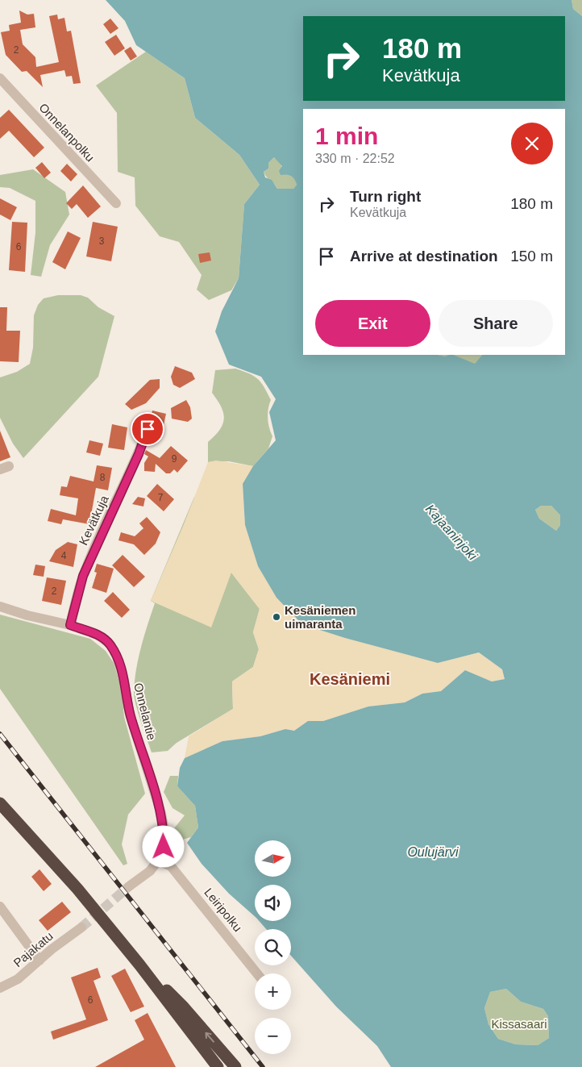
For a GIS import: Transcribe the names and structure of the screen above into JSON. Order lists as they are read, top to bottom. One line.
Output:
{"streets":{"street":["Onnelanpolku","Kevätkuja","Onnelantie","Leiripolku","Pajakatu"]},"crossings":[["Kevätkuja","Onnelantie"],["Onnelantie","Leiripolku"]],"districts":["Kesäniemi"],"water":["Kajaaninjoki","Oulujärvi"],"parks":["Kissasaari"],"places":["Kesäniemen uimaranta"],"house_numbers":["2","3","6","9","8","7","4","2","6"],"north":"right","page":{"turn":["180 m","Kevätkuja"],"heading":["1 min","330 m · 22:52"],"list":[{"name":"Turn right","note":"Kevätkuja","value":"180 m"},{"name":"Arrive at destination","value":"150 m"}],"buttons":["Exit","Share"],"map_buttons":["+","−"]}}
